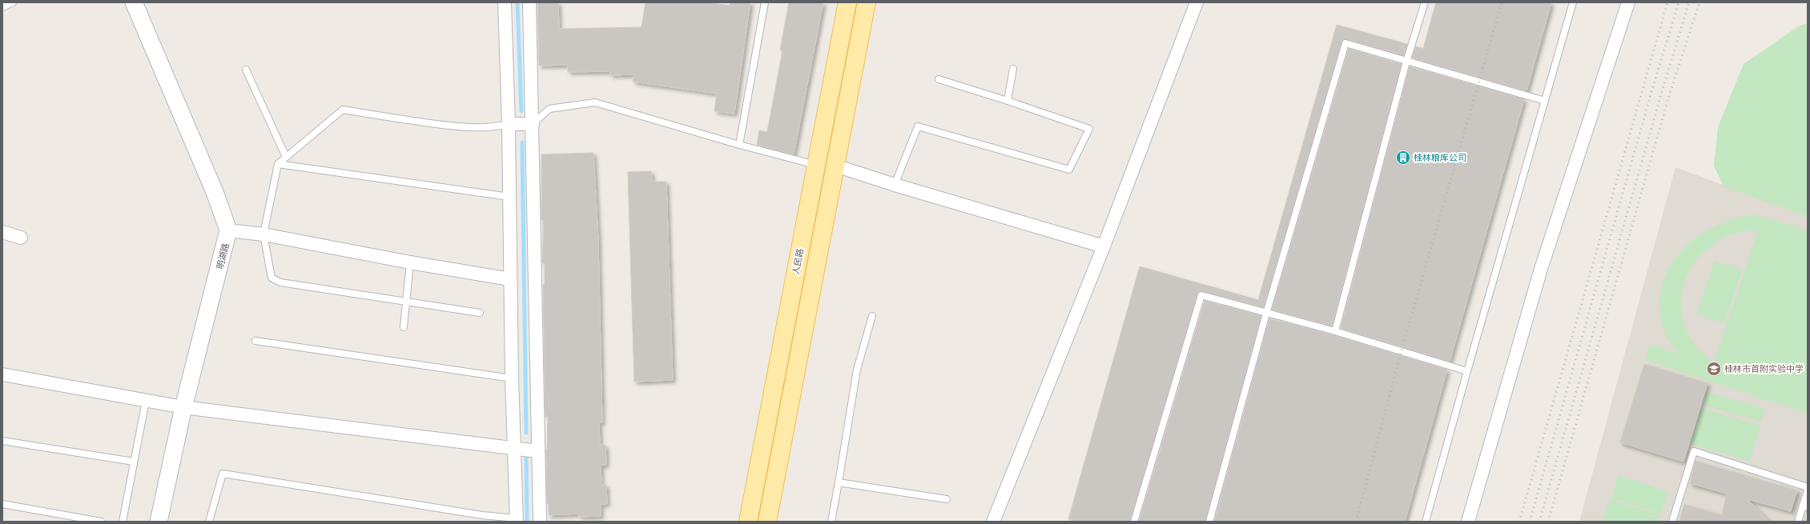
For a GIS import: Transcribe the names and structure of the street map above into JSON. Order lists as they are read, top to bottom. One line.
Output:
{"streets":{"main road":["人民路"],"street":["明湖路"]},"places":{"building":["桂林粮库公司"],"school or university":["桂林市首附实验中学"]}}
